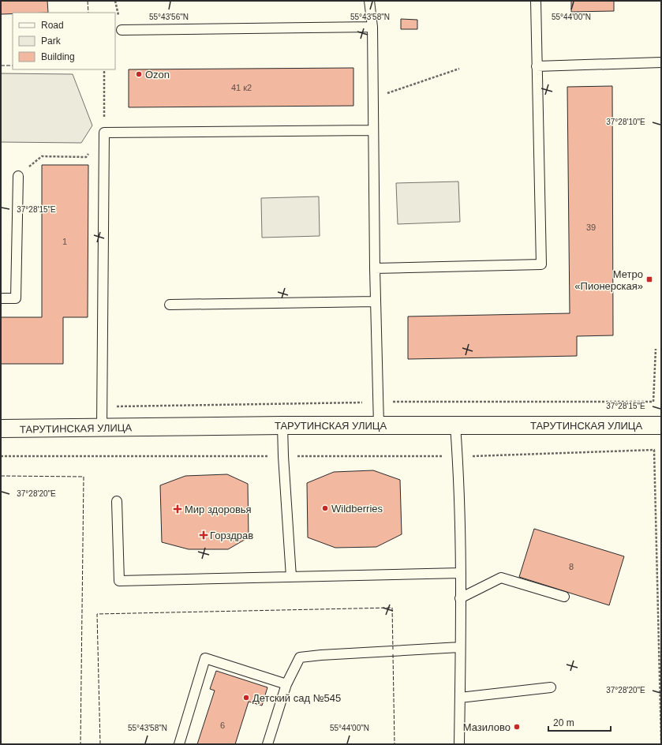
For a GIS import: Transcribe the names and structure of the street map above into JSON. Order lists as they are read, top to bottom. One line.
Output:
{"streets":{"street":["ТАРУТИНСКАЯ УЛИЦА"]},"places":{"other":["Ozon","Wildberries","Детский сад №545","Мазилово"],"transit":["Метро «Пионерская»"],"health":["Мир здоровья","Горздрав"]},"house_numbers":["41 к2","39","1","8","6"],"legend":["Road","Park","Building"],"scale_bar":"20 m","coordinates":["55°43'56\"N","55°43'58\"N","55°44'00\"N","37°28'10\"E","37°28'15\"E","37°28'20\"E"]}
